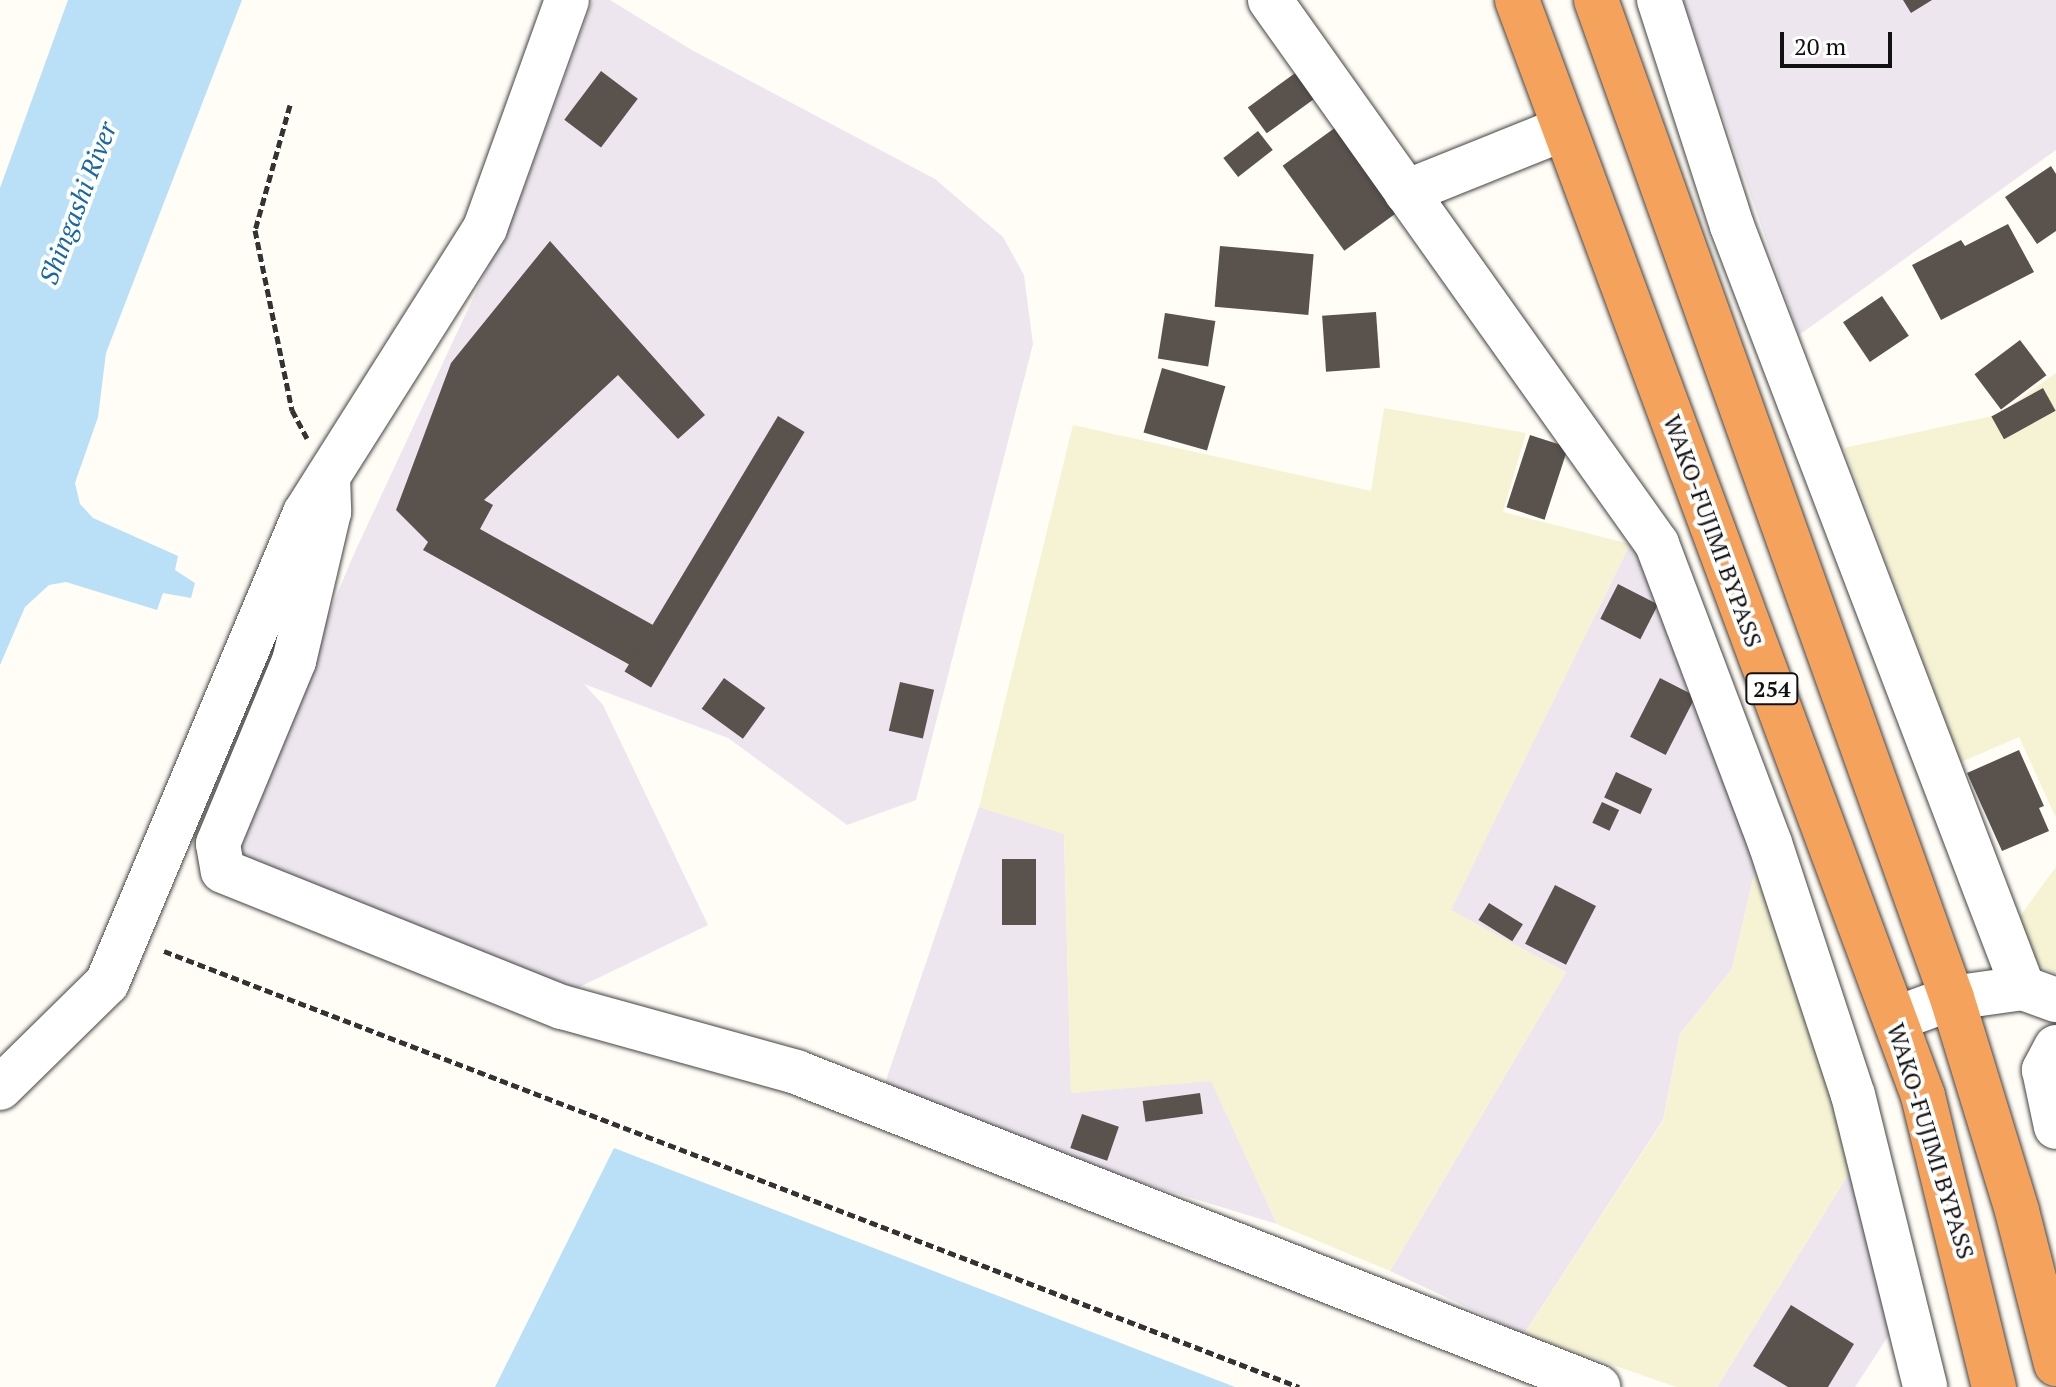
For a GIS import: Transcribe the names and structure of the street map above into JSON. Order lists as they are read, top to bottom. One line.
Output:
{"streets":{"highway":["WAKO-FUJIMI BYPASS","254"]},"water":["Shingashi River"],"scale_bar":"20 m"}
